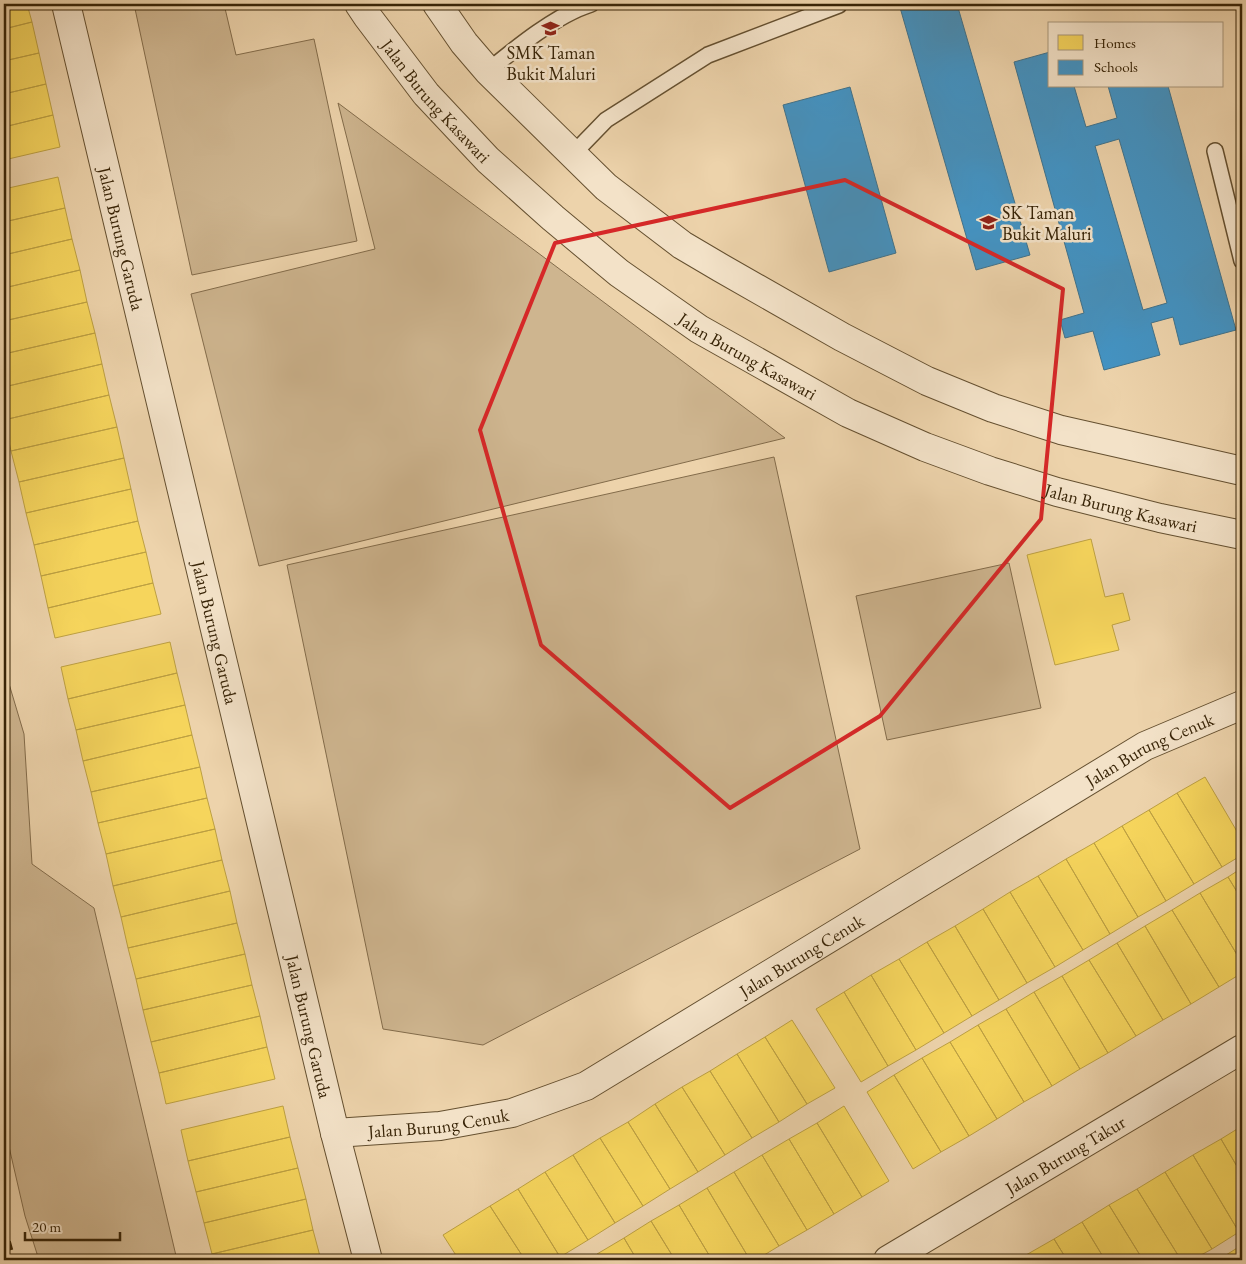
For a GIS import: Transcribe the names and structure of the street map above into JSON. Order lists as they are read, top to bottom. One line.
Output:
{"streets":{"street":["Jalan Burung Kasawari","Jalan Burung Garuda","Jalan Burung Cenuk","Jalan Burung Takur"]},"crossings":[["Jalan Burung Garuda","Jalan Burung Cenuk"]],"places":{"school or university":["SMK Taman Bukit Maluri","SK Taman Bukit Maluri"]},"legend":["Homes","Schools"],"scale_bar":"20 m"}
